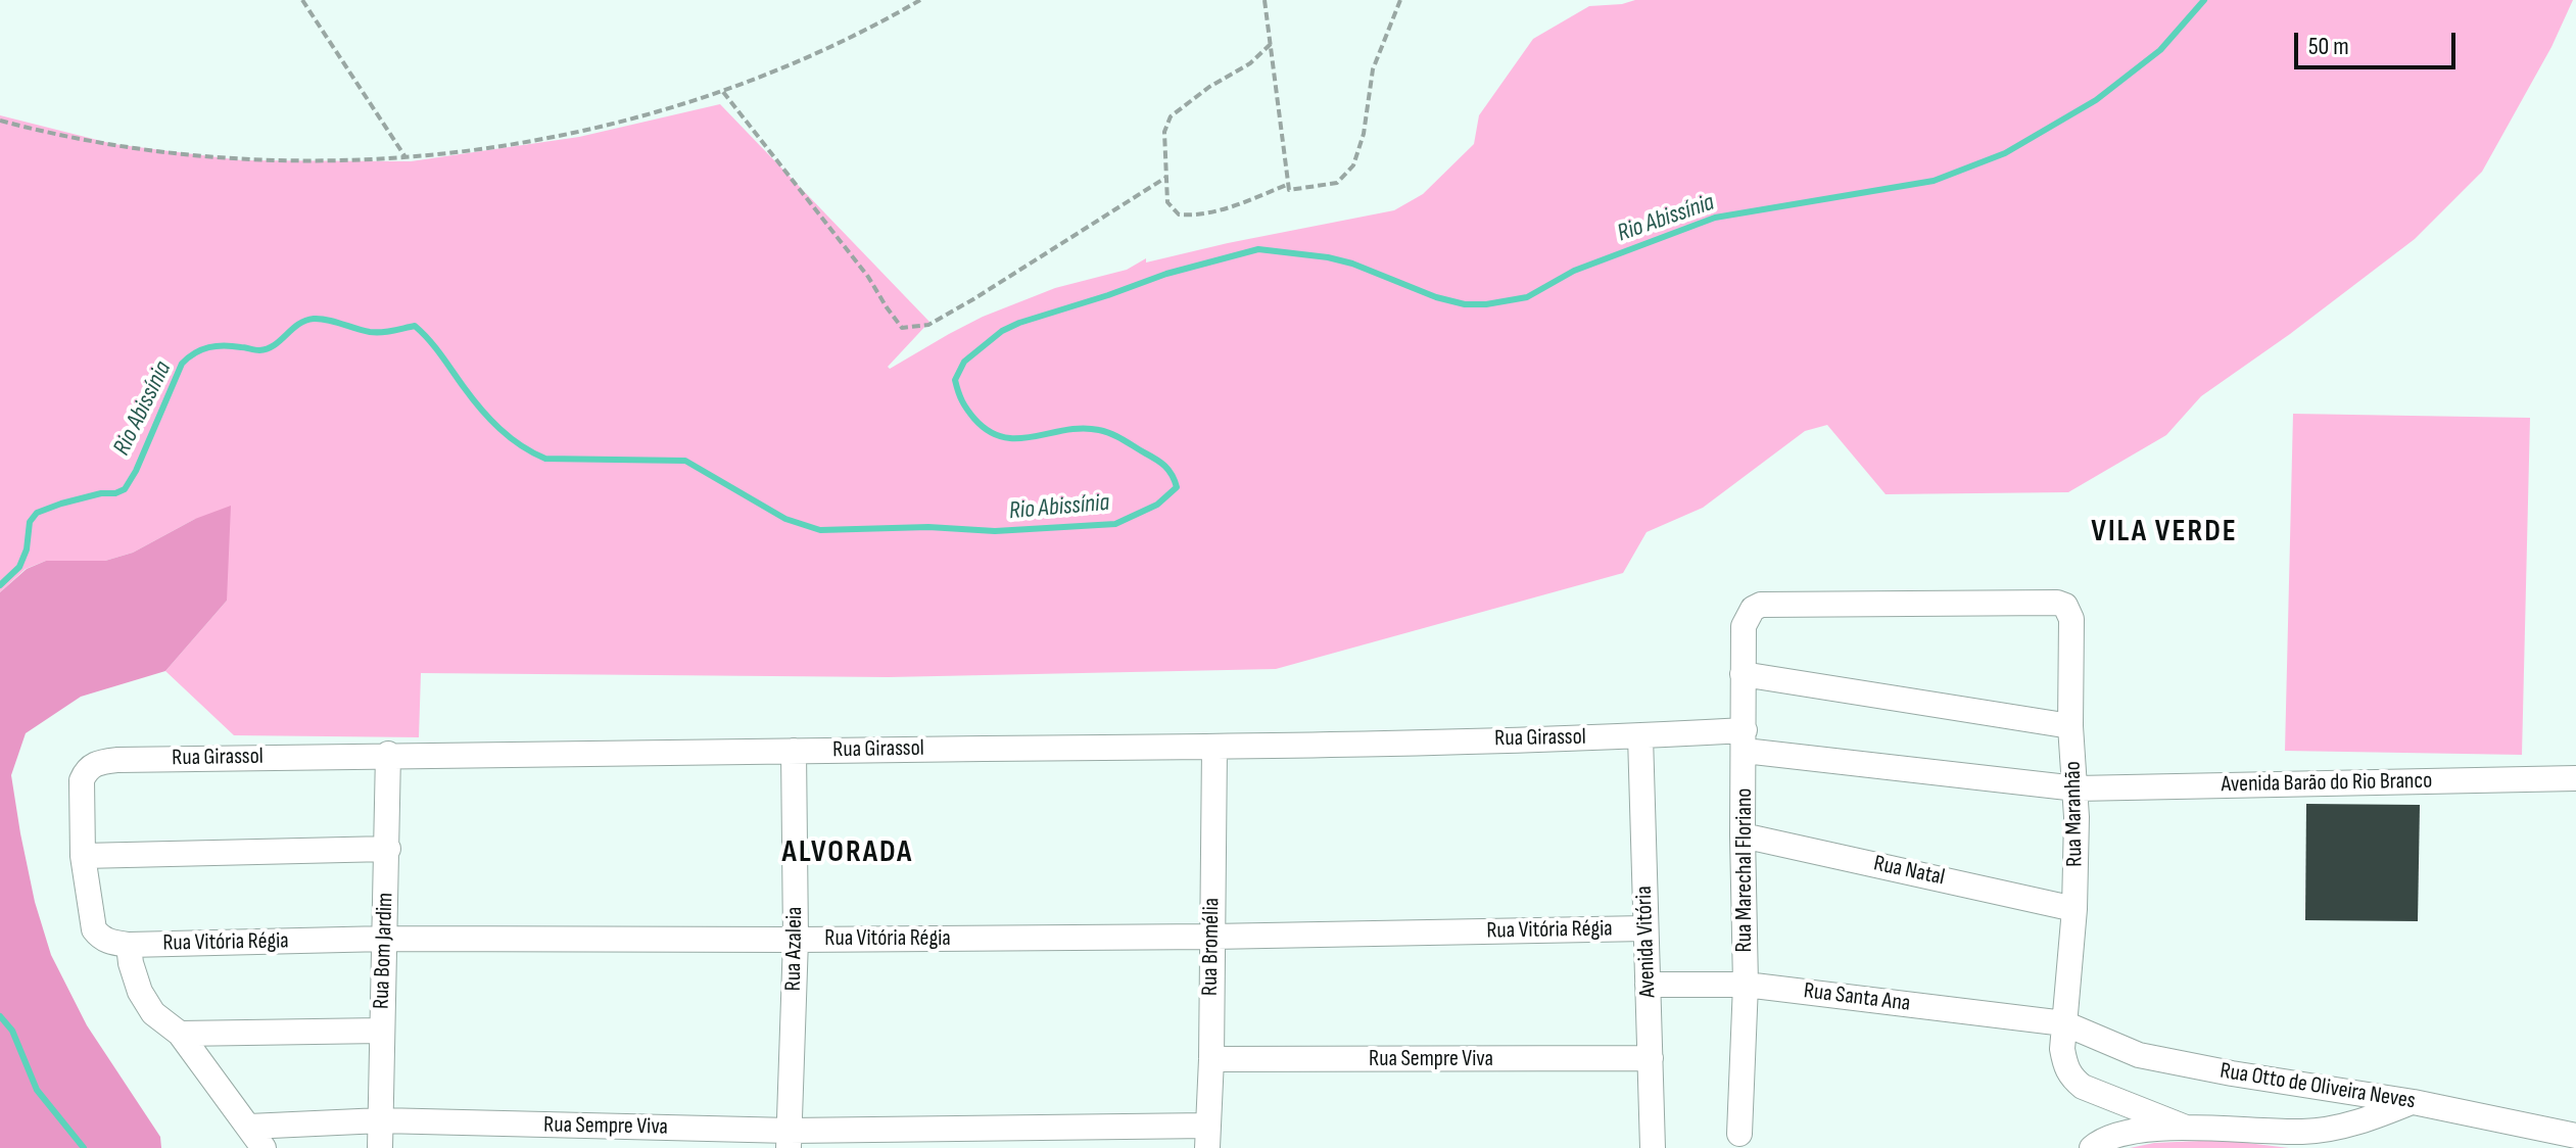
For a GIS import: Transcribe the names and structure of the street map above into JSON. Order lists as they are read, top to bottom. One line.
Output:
{"streets":{"street":["Rua Girassol","Avenida Barão do Rio Branco","Rua Maranhão","Rua Marechal Floriano","Rua Natal","Rua Vitória Régia","Avenida Vitória","Rua Bromélia","Rua Azaleia","Rua Bom Jardim","Rua Santa Ana","Rua Sempre Viva","Rua Otto de Oliveira Neves"]},"crossings":[["Rua Girassol","Avenida Barão do Rio Branco"],["Rua Girassol","Rua Marechal Floriano"],["Rua Girassol","Avenida Vitória"],["Rua Girassol","Rua Bromélia"],["Rua Girassol","Rua Azaleia"],["Rua Girassol","Rua Bom Jardim"],["Avenida Barão do Rio Branco","Rua Maranhão"],["Avenida Barão do Rio Branco","Rua Marechal Floriano"],["Rua Maranhão","Rua Marechal Floriano"],["Rua Maranhão","Rua Natal"],["Rua Maranhão","Rua Santa Ana"],["Rua Maranhão","Rua Otto de Oliveira Neves"],["Rua Marechal Floriano","Rua Natal"],["Rua Marechal Floriano","Rua Santa Ana"],["Rua Vitória Régia","Avenida Vitória"],["Rua Vitória Régia","Rua Bromélia"],["Rua Vitória Régia","Rua Azaleia"],["Rua Vitória Régia","Rua Bom Jardim"],["Avenida Vitória","Rua Santa Ana"],["Avenida Vitória","Rua Sempre Viva"],["Rua Bromélia","Rua Sempre Viva"],["Rua Azaleia","Rua Sempre Viva"],["Rua Bom Jardim","Rua Sempre Viva"],["Rua Santa Ana","Rua Otto de Oliveira Neves"]],"districts":["VILA VERDE","ALVORADA"],"water":["Rio Abissínia"],"scale_bar":"50 m"}
